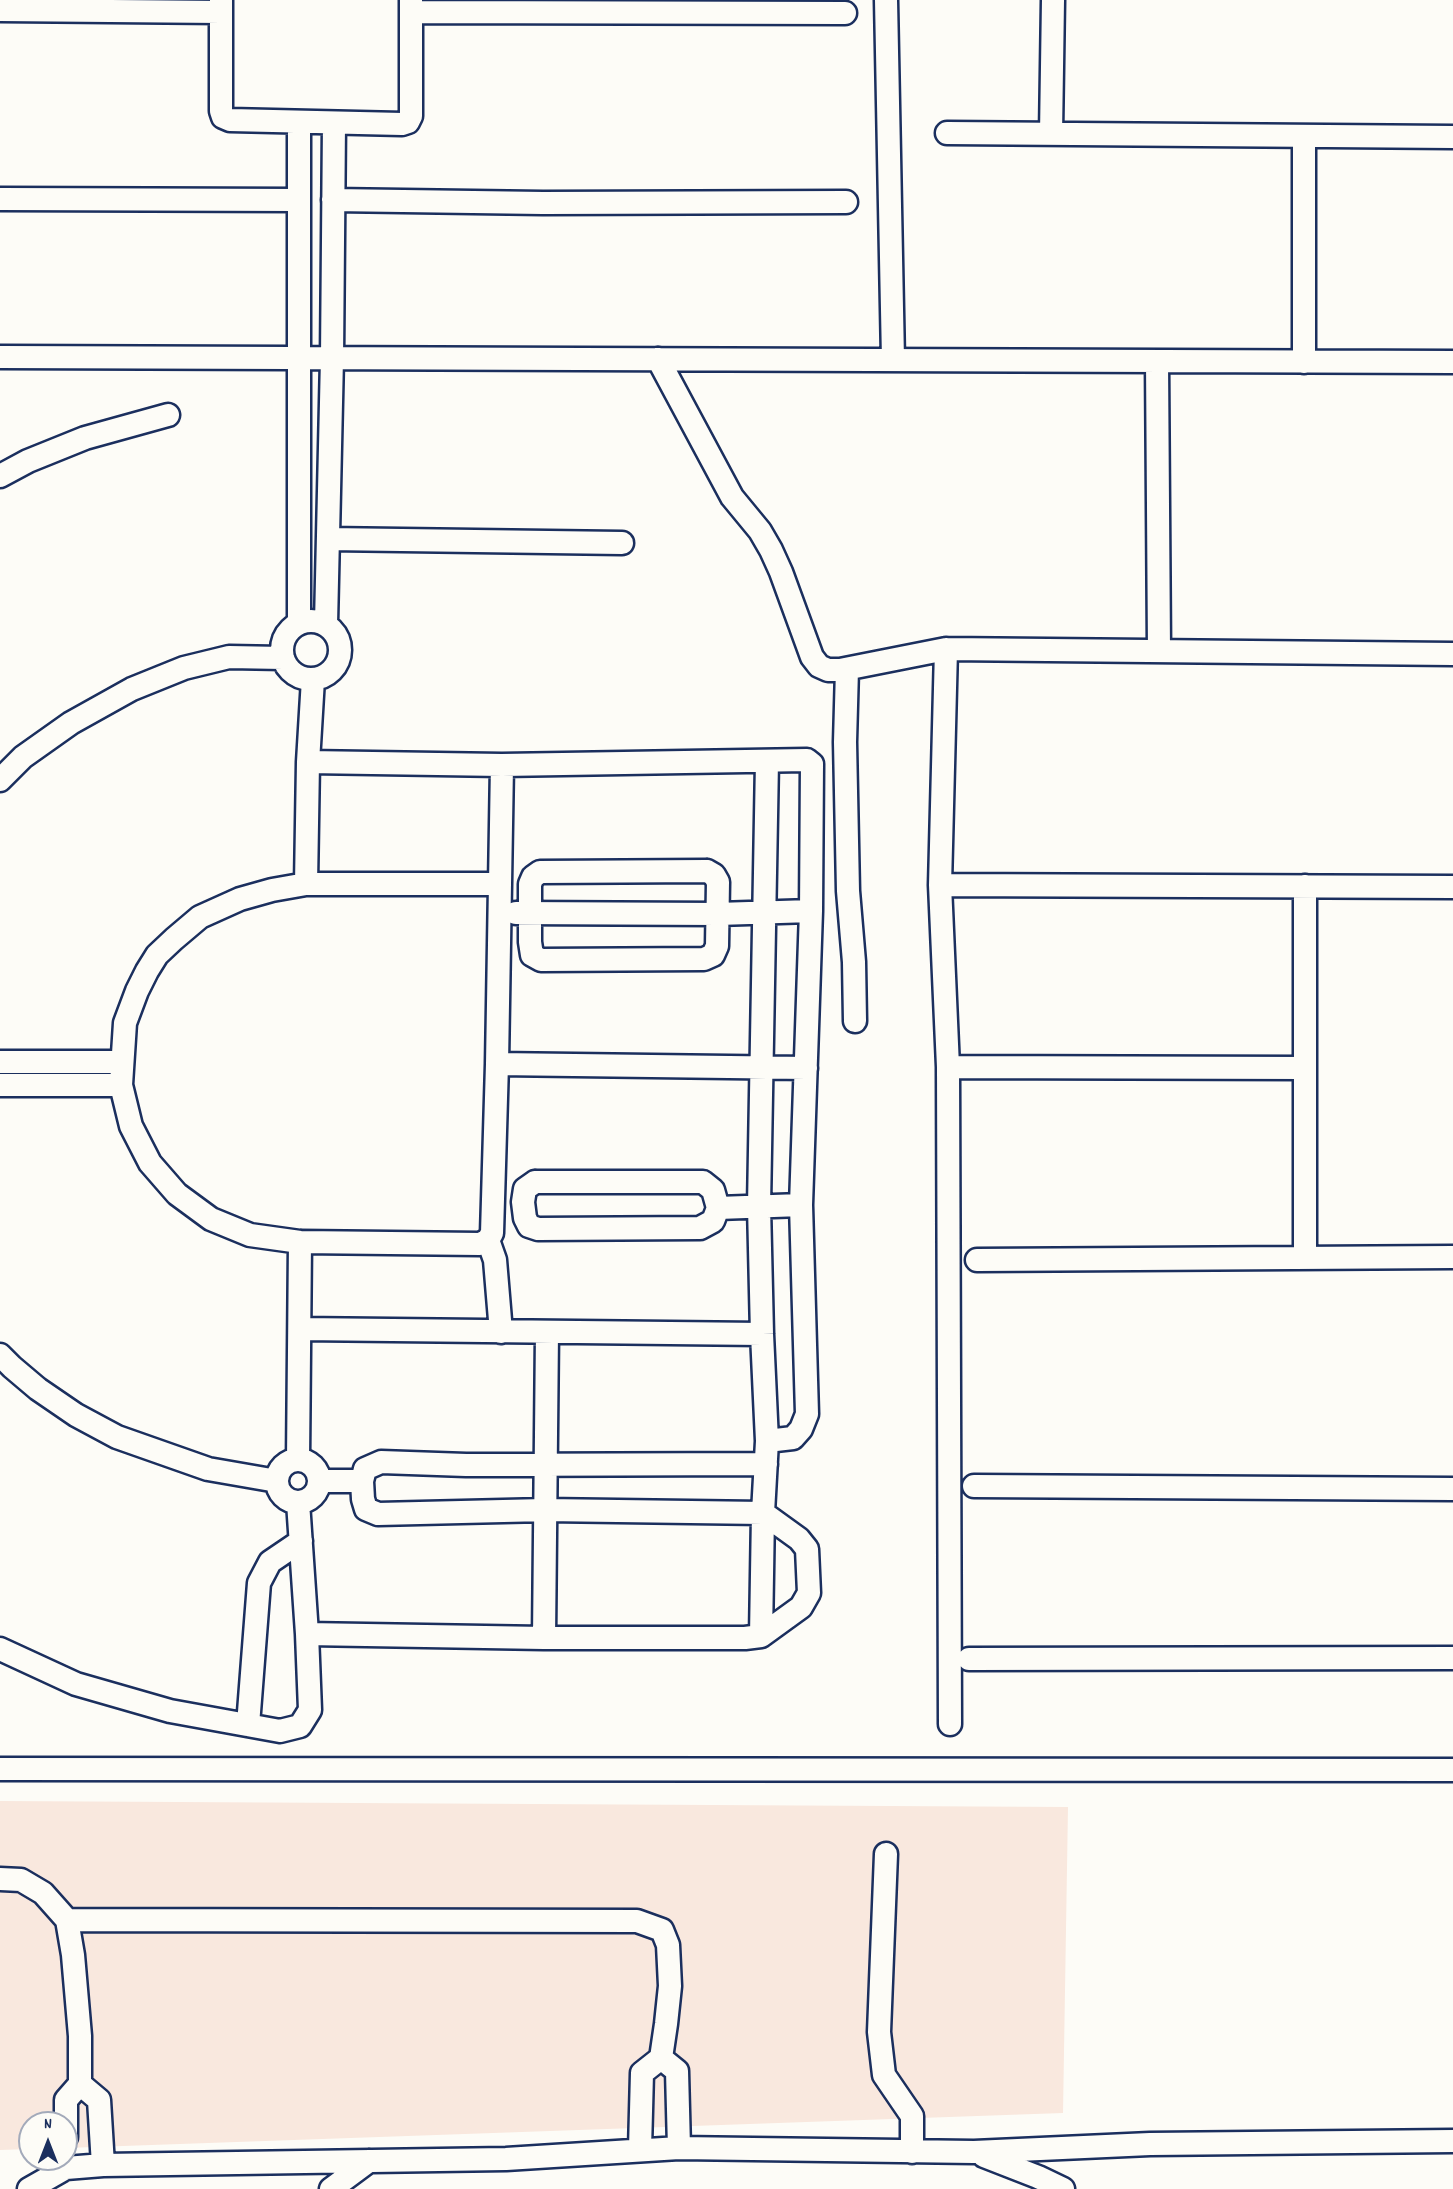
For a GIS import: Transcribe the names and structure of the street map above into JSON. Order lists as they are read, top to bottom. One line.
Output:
{"north":"top"}
